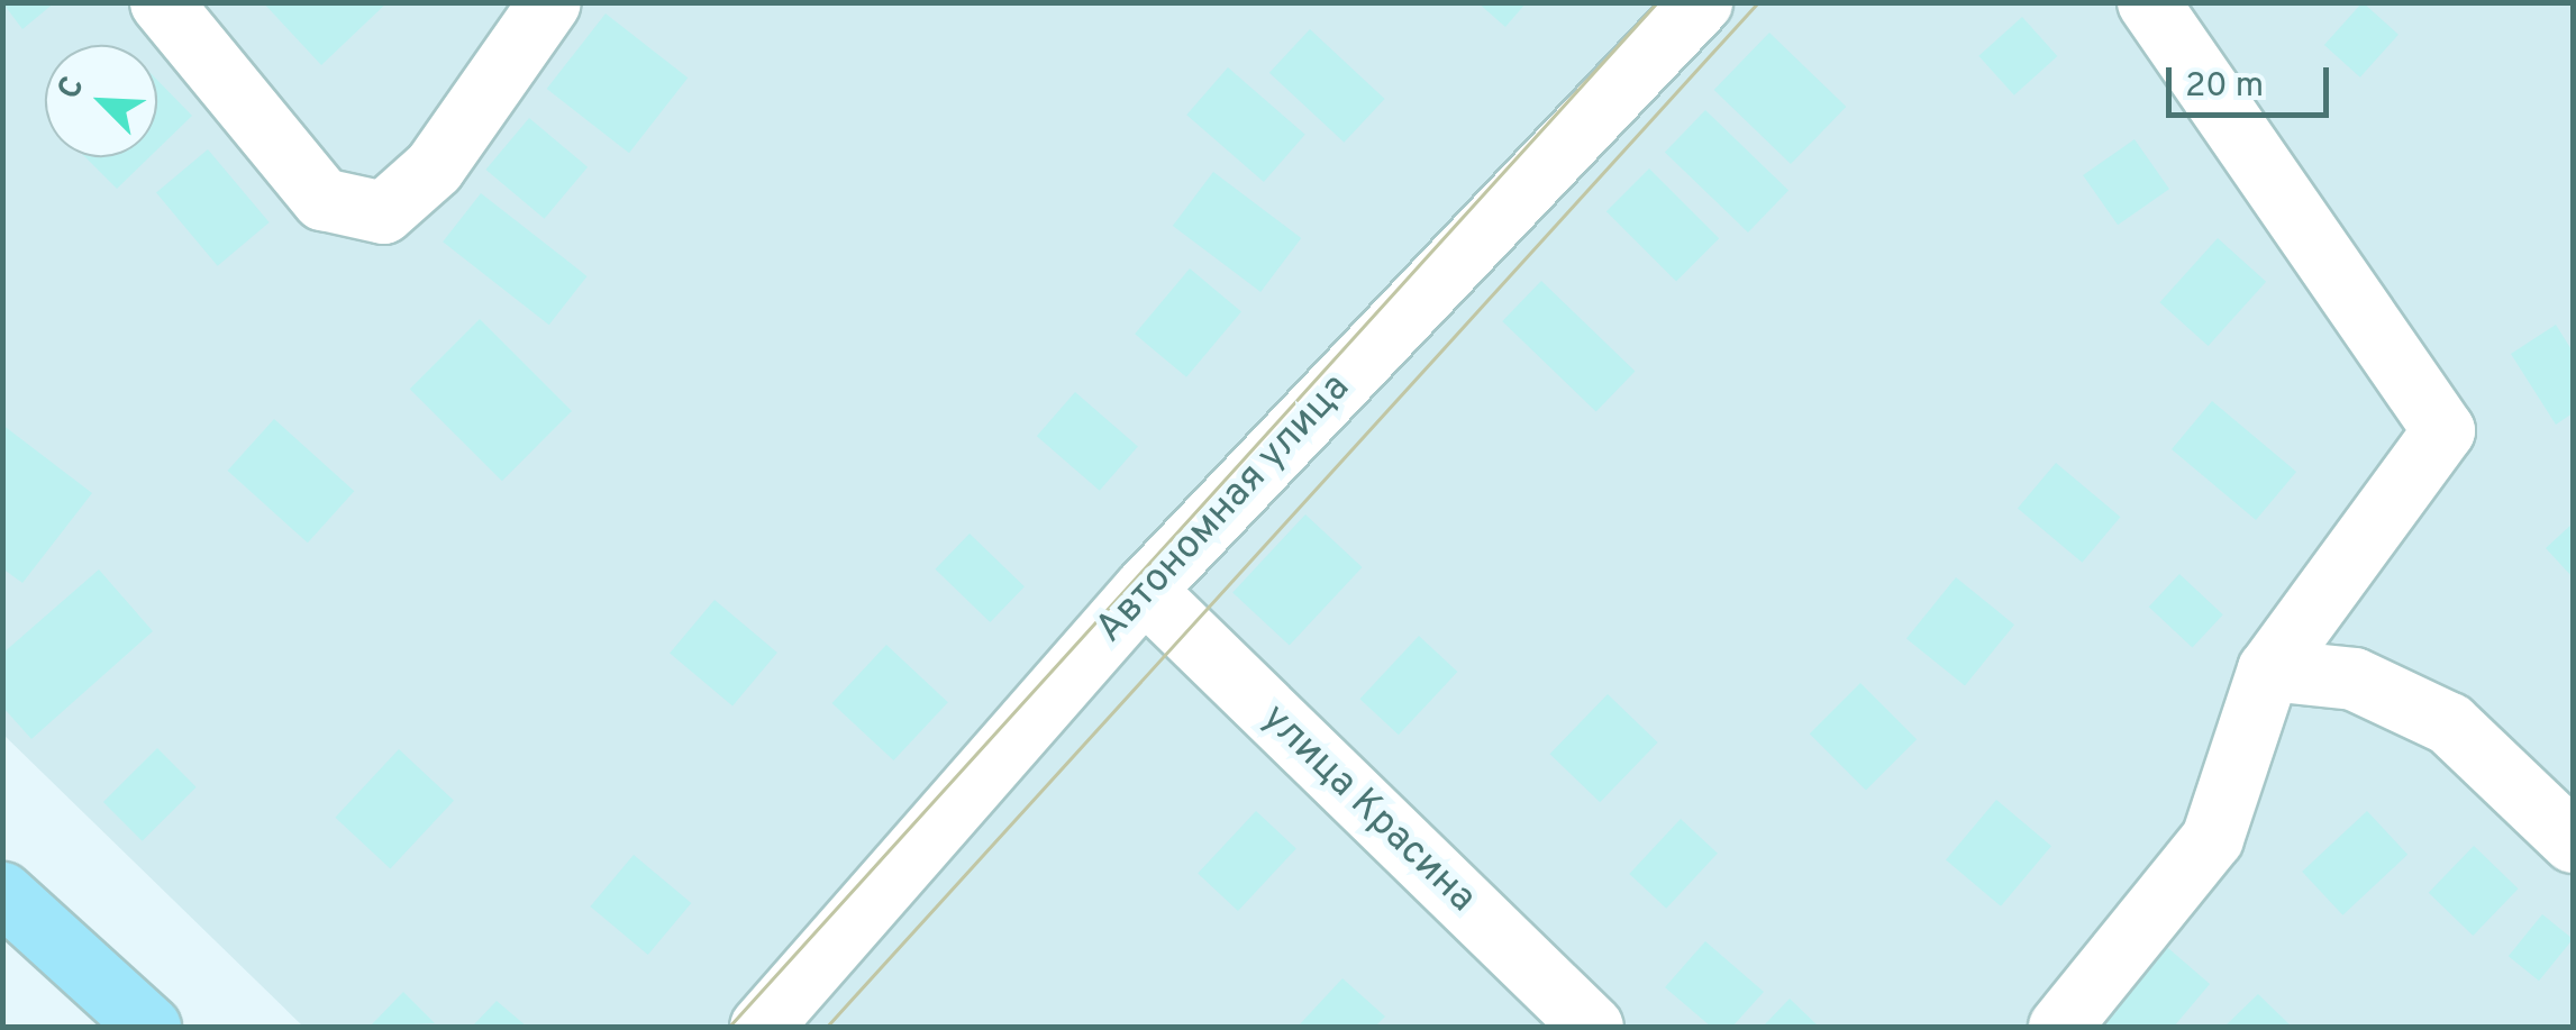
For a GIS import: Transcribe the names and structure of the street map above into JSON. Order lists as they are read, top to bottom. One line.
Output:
{"streets":{"street":["Автономная улица","улица Красина"]},"crossings":[["Автономная улица","улица Красина"]],"scale_bar":"20 m","north":"top left"}
